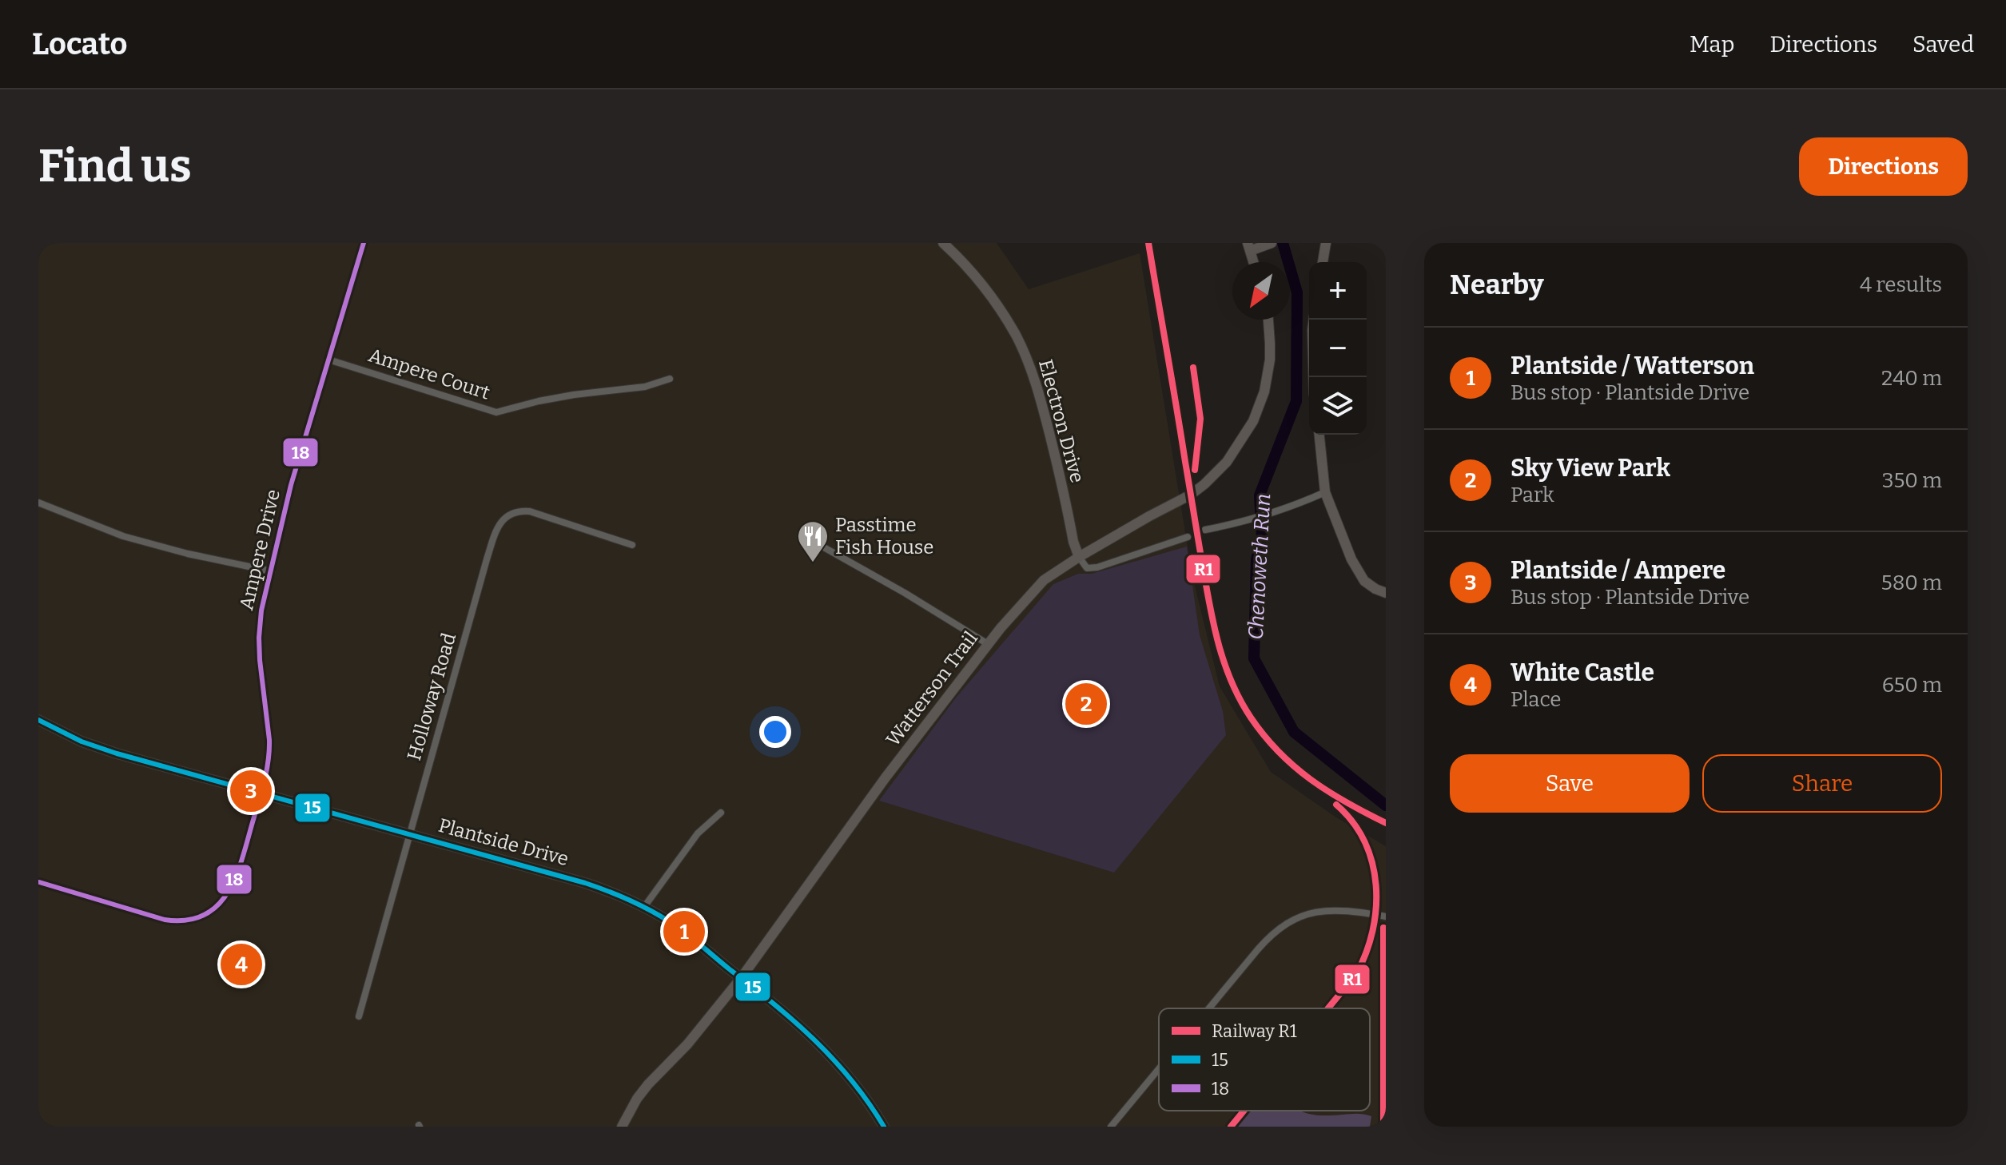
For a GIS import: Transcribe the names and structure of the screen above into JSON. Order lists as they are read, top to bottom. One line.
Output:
{"streets":{"street":["Ampere Court","Electron Drive","Ampere Drive","Watterson Trail","Holloway Road","Plantside Drive"]},"crossings":[["Ampere Court","Ampere Drive"],["Electron Drive","Watterson Trail"],["Ampere Drive","Plantside Drive"],["Watterson Trail","Plantside Drive"],["Holloway Road","Plantside Drive"]],"water":["Chenoweth Run"],"places":{"restaurant":["Passtime Fish House"]},"lines":["rail line R1","transit line 18","transit line 15"],"legend":["Railway R1","15","18"],"north":"bottom left","page":{"header":"Locato","nav":["Map","Directions","Saved"],"buttons":["Directions",["Save","Share"]],"title":"Find us","heading":["Nearby","4 results"],"map_buttons":["+","−"],"list":[{"mark":"1","name":"Plantside / Watterson","note":"Bus stop · Plantside Drive","value":"240 m"},{"mark":"2","name":"Sky View Park","note":"Park","value":"350 m"},{"mark":"3","name":"Plantside / Ampere","note":"Bus stop · Plantside Drive","value":"580 m"},{"mark":"4","name":"White Castle","note":"Place","value":"650 m"}],"pins":["2","3","1","4"]}}
